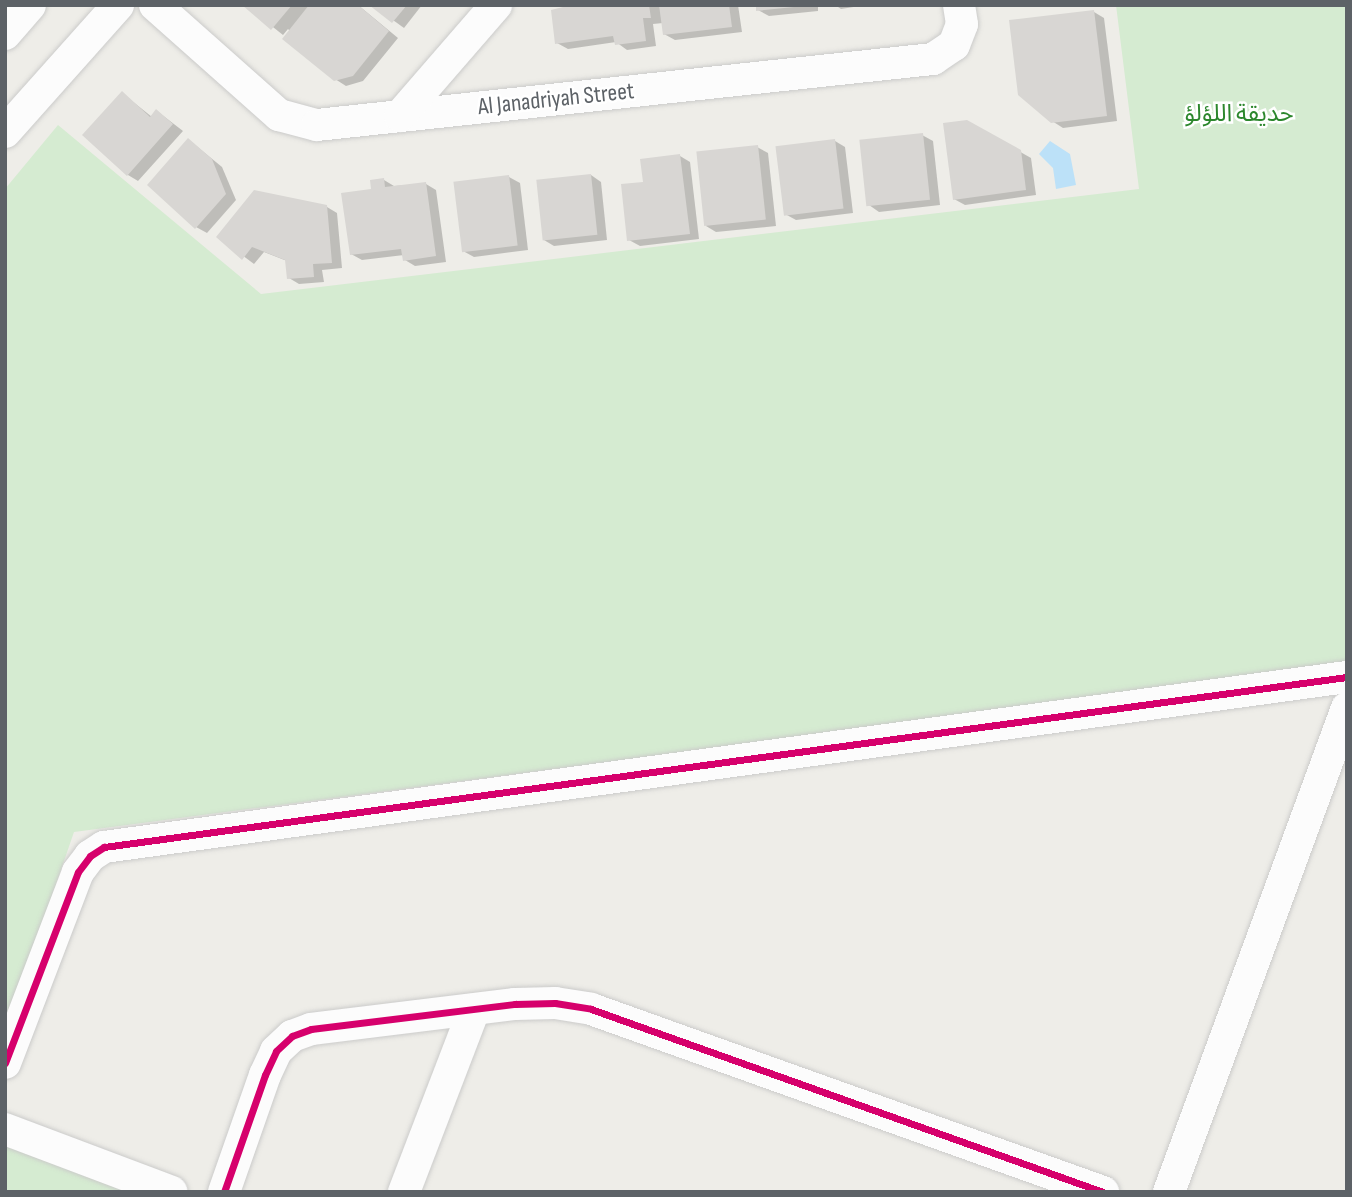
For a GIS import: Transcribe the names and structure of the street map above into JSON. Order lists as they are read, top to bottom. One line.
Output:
{"streets":{"street":["Al Janadriyah Street"]},"parks":["حديقة اللؤلؤ"]}
